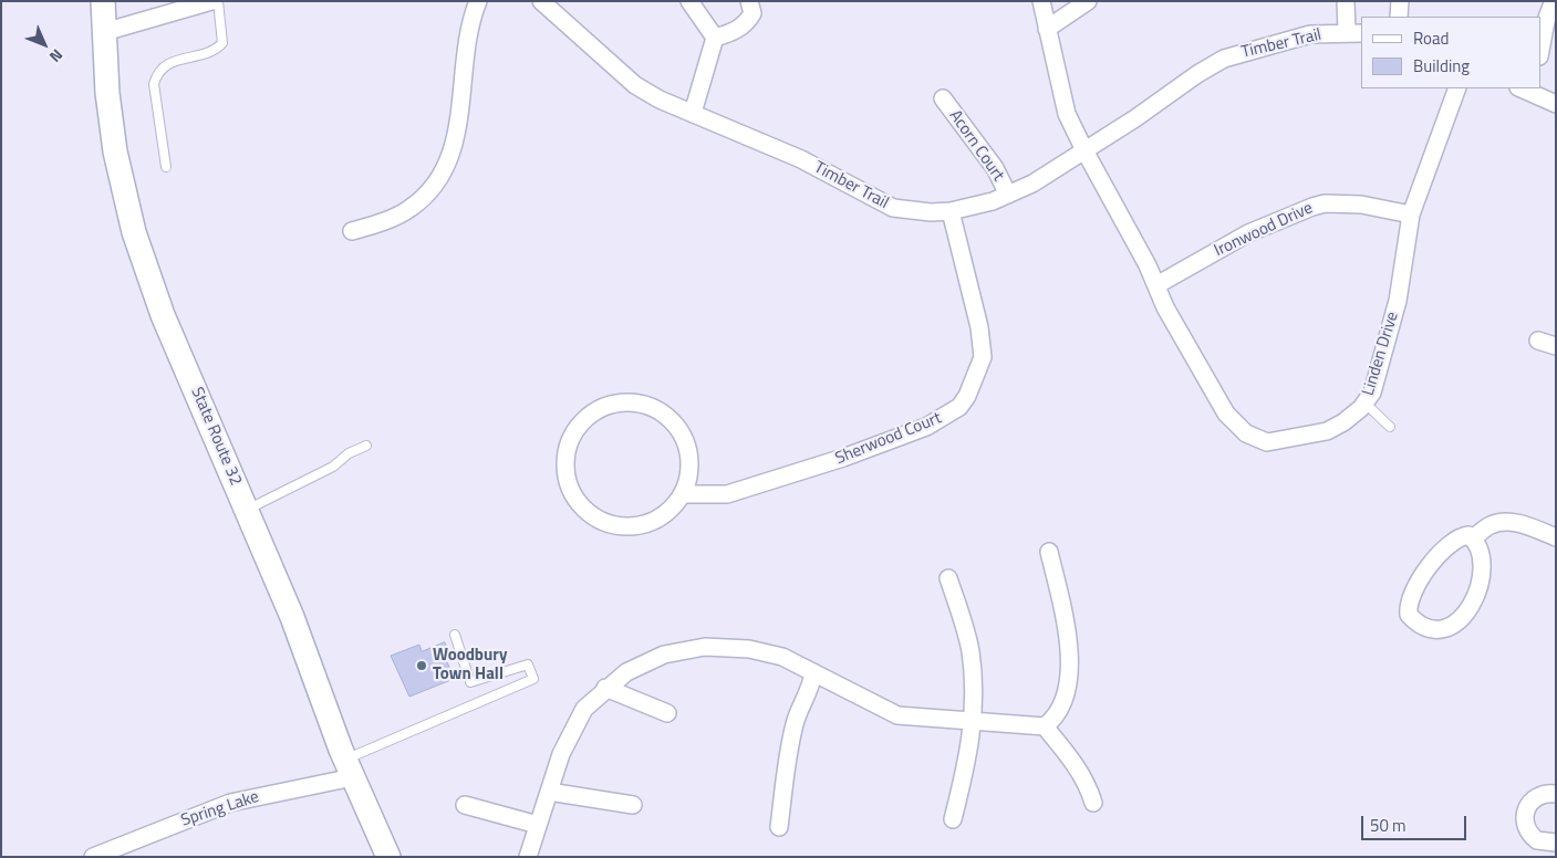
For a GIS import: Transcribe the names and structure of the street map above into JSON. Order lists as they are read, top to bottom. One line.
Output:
{"streets":{"main road":["State Route 32"],"street":["Timber Trail","Acorn Court","Ironwood Drive","Linden Drive","Sherwood Court","Spring Lake"]},"crossings":[["Timber Trail","Acorn Court"],["Timber Trail","Linden Drive"],["Timber Trail","Sherwood Court"],["Ironwood Drive","Linden Drive"],["State Route 32","Spring Lake"]],"places":["Woodbury Town Hall"],"legend":["Road","Building"],"scale_bar":"50 m","north":"bottom right"}
